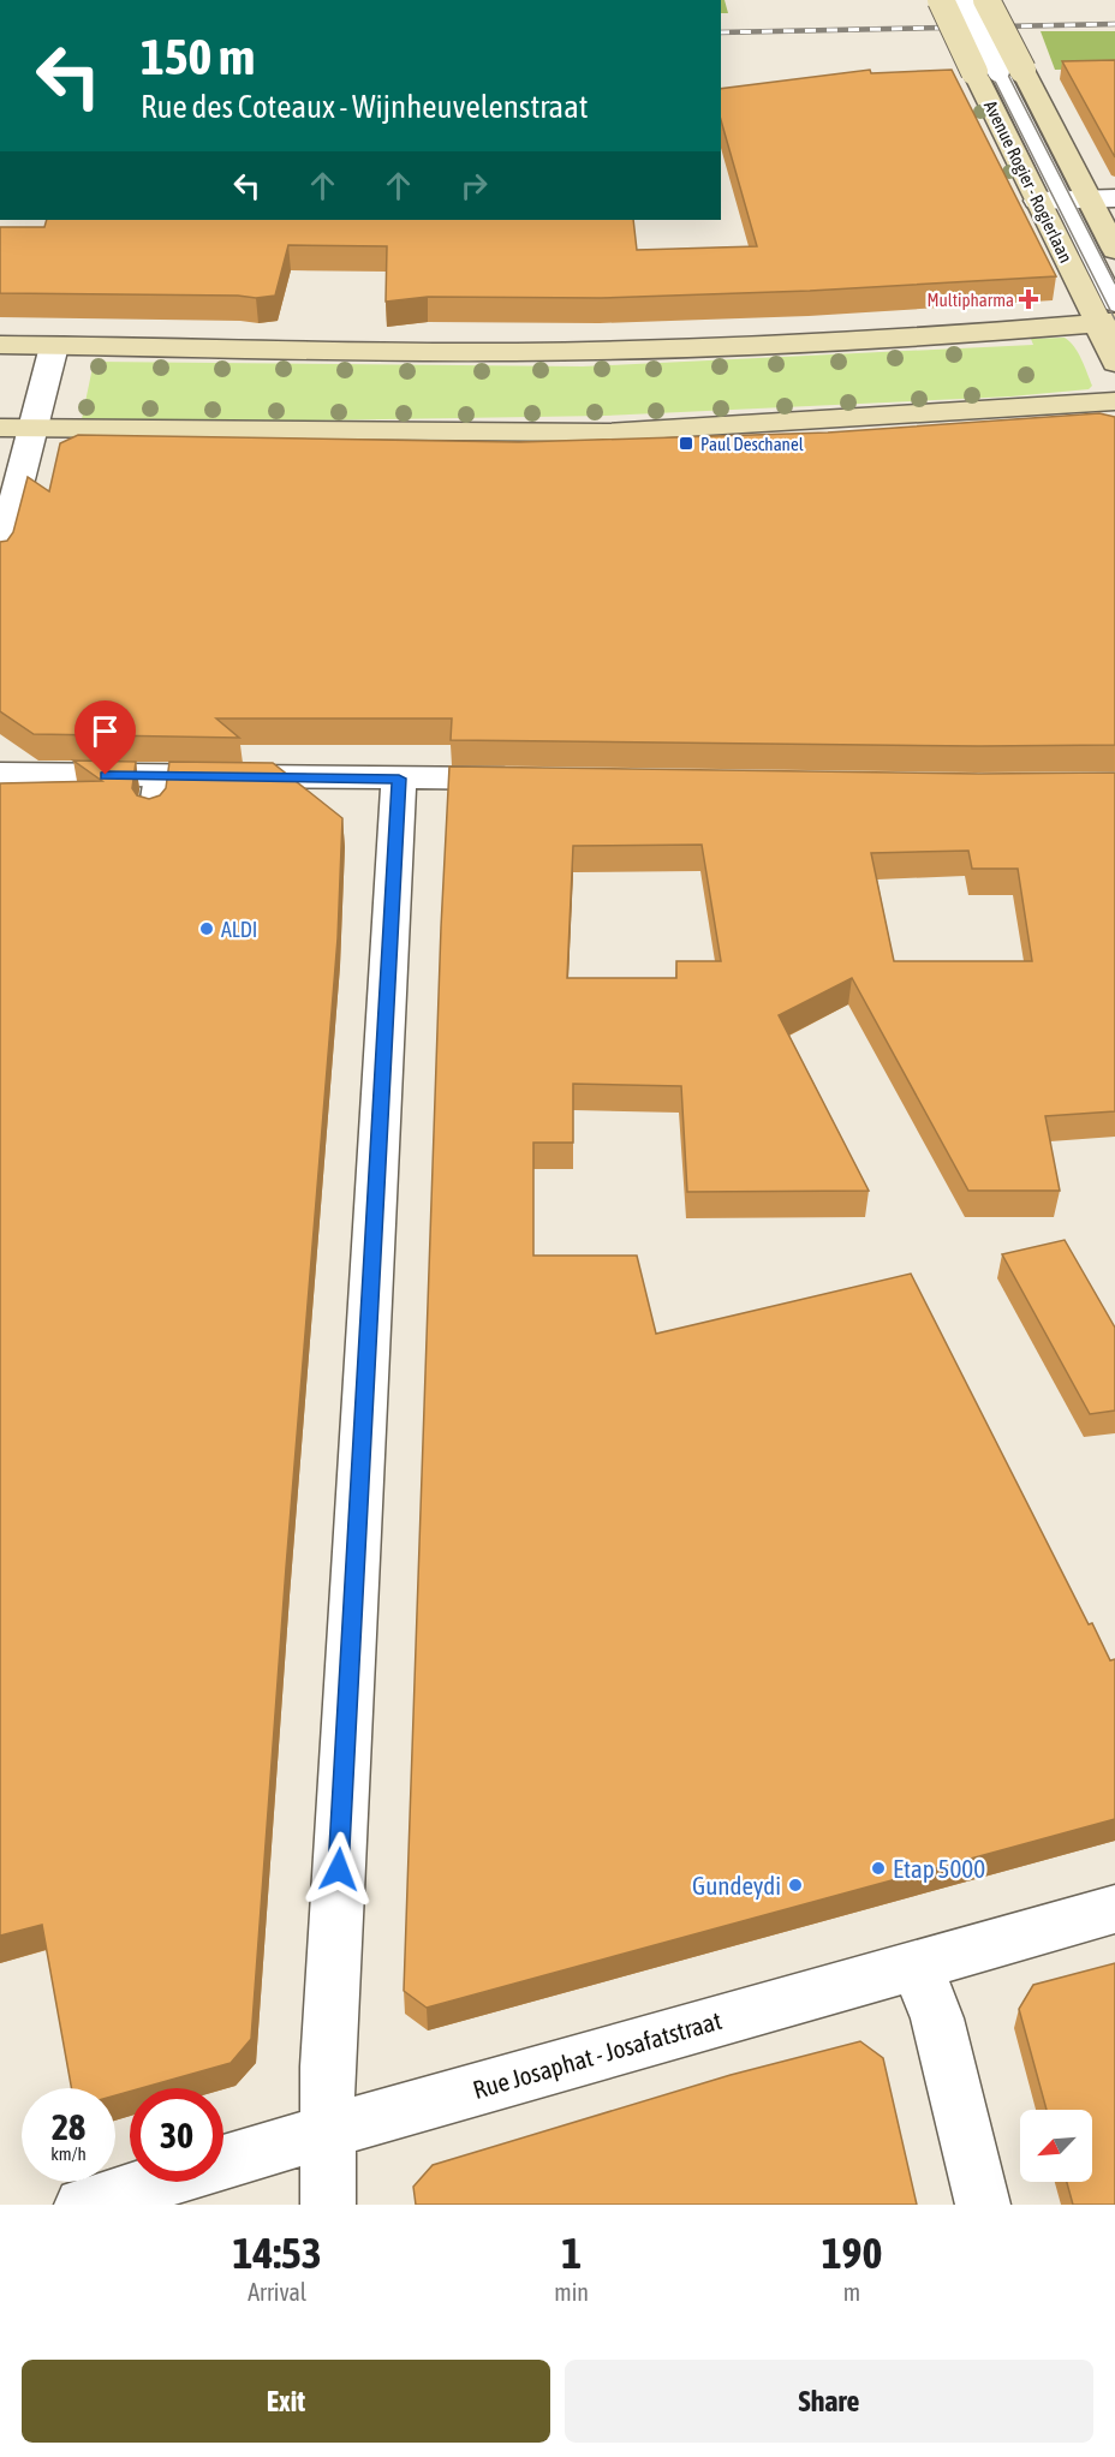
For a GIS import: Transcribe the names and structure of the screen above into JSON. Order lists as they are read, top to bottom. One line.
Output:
{"streets":{"street":["Avenue Rogier - Rogierlaan","Rue Josaphat - Josafatstraat"]},"places":{"health":["Multipharma"],"transit":["Paul Deschanel"],"other":["ALDI","Etap 5000","Gundeydi"]},"north":"bottom left","page":{"turn":["150 m","Rue des Coteaux - Wijnheuvelenstraat"],"speed":"28 km/h","limit":"30","eta":["14:53","Arrival","1","min","190","m"],"buttons":["Exit","Share"]}}
